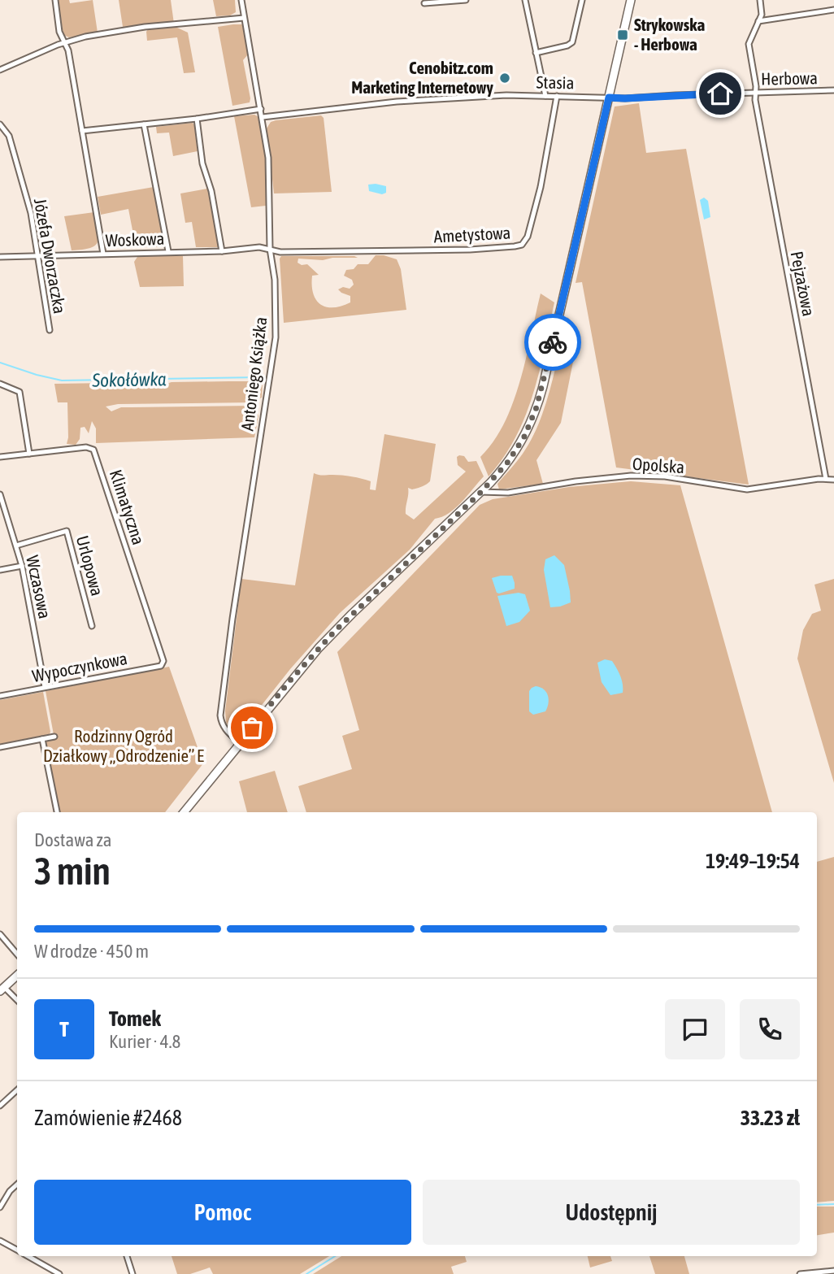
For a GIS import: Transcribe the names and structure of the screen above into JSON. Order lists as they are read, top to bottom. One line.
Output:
{"streets":{"street":["Herbowa","Stasia","Ametystowa","Woskowa","Józefa Dworzaczka","Pejzażowa","Antoniego Książka","Opolska","Klimatyczna","Urlopowa","Wczasowa","Wypoczynkowa"]},"crossings":[["Herbowa","Stasia"],["Herbowa","Pejzażowa"],["Stasia","Ametystowa"],["Stasia","Antoniego Książka"],["Ametystowa","Woskowa"],["Ametystowa","Antoniego Książka"],["Woskowa","Józefa Dworzaczka"],["Woskowa","Antoniego Książka"],["Pejzażowa","Opolska"],["Klimatyczna","Wypoczynkowa"],["Urlopowa","Wczasowa"],["Wczasowa","Wypoczynkowa"]],"water":["Sokołówka"],"parks":["Rodzinny Ogród Działkowy „Odrodzenie” E"],"places":{"transit":["Strykowska - Herbowa"],"other":["Cenobitz.com Marketing Internetowy"]},"page":{"heading":["3 min","Dostawa za","19:49–19:54"],"panel":["Tomek","Kurier · 4.8","Zamówienie #2468","33.23 zł"],"bar":"W drodze · 450 m","round":"T","buttons":["Pomoc","Udostępnij"]}}
